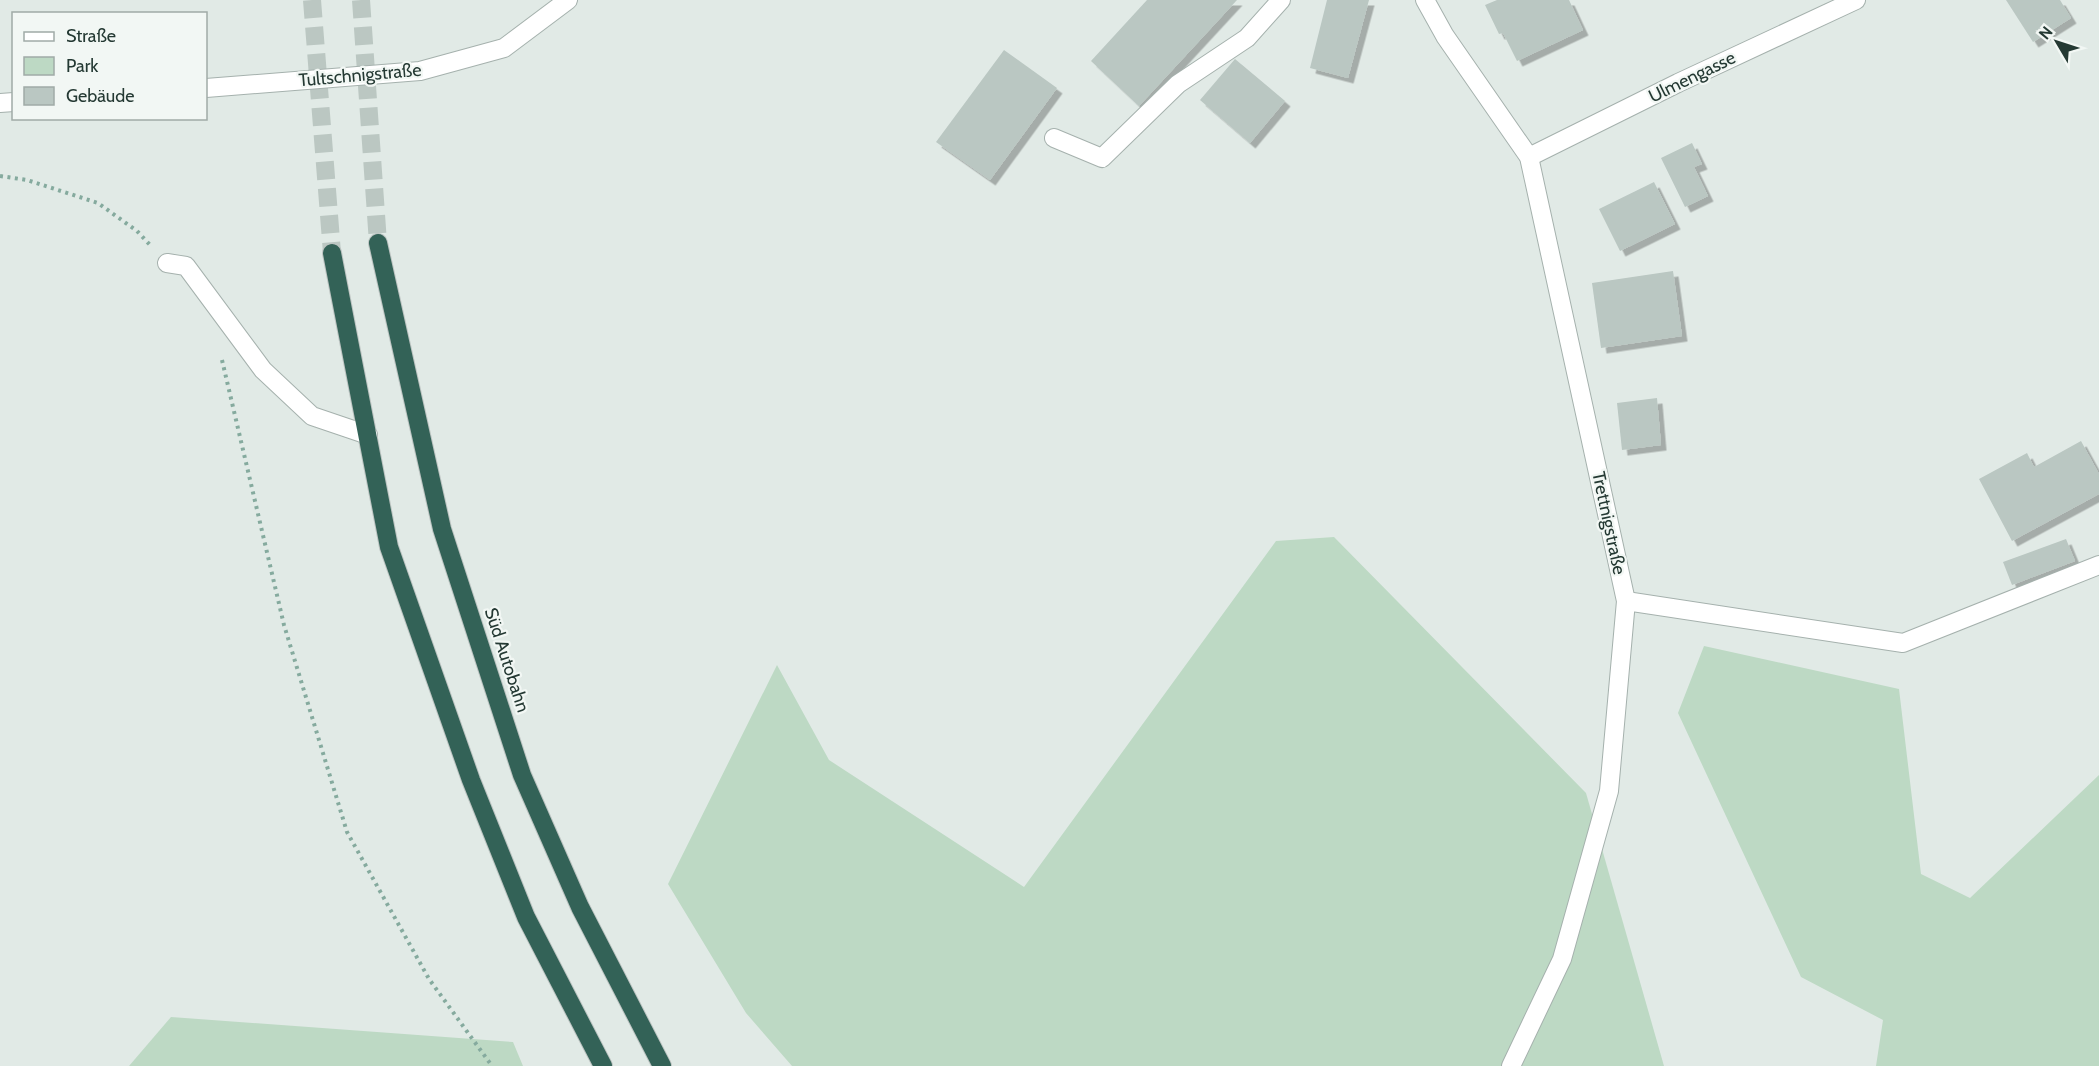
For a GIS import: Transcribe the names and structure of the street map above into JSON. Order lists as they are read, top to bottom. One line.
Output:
{"streets":{"highway":["Süd Autobahn"],"street":["Tultschnigstraße","Ulmengasse","Trettnigstraße"]},"crossings":[["Ulmengasse","Trettnigstraße"]],"legend":["Straße","Park","Gebäude"],"north":"top left"}
